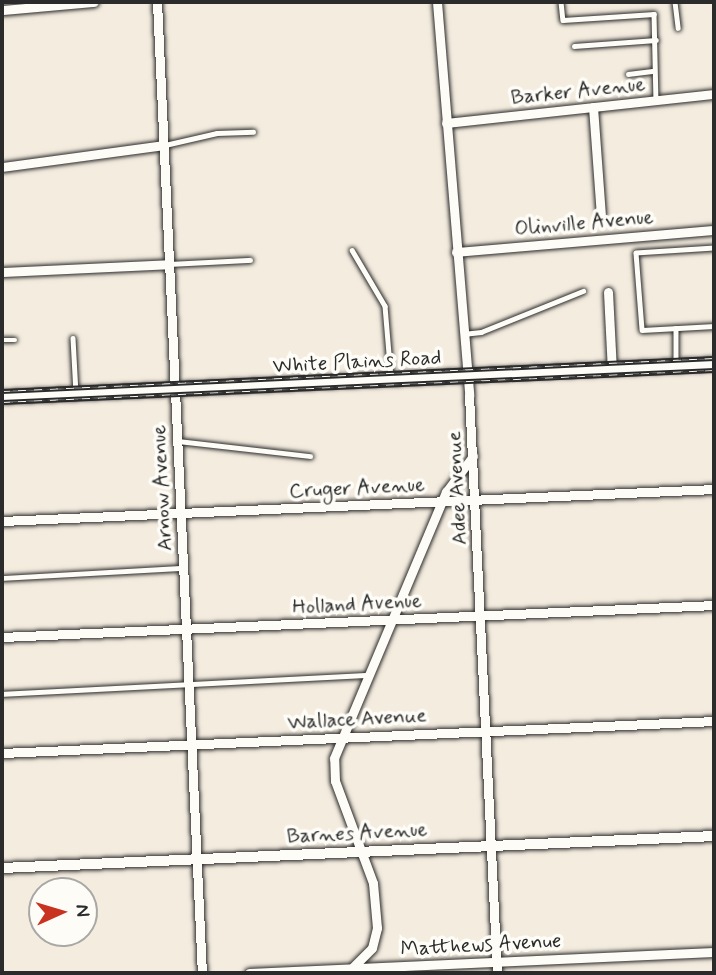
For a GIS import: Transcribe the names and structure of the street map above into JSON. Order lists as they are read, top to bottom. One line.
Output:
{"streets":{"main road":["White Plains Road"],"street":["Barker Avenue","Olinville Avenue","Arnow Avenue","Cruger Avenue","Adee Avenue","Holland Avenue","Wallace Avenue","Barnes Avenue","Matthews Avenue"]},"crossings":[["Barker Avenue","Adee Avenue"],["Olinville Avenue","Adee Avenue"],["White Plains Road","Arnow Avenue"],["White Plains Road","Adee Avenue"],["Arnow Avenue","Cruger Avenue"],["Arnow Avenue","Holland Avenue"],["Arnow Avenue","Wallace Avenue"],["Arnow Avenue","Barnes Avenue"],["Cruger Avenue","Adee Avenue"],["Adee Avenue","Holland Avenue"],["Adee Avenue","Wallace Avenue"],["Adee Avenue","Barnes Avenue"],["Adee Avenue","Matthews Avenue"]],"north":"right"}
